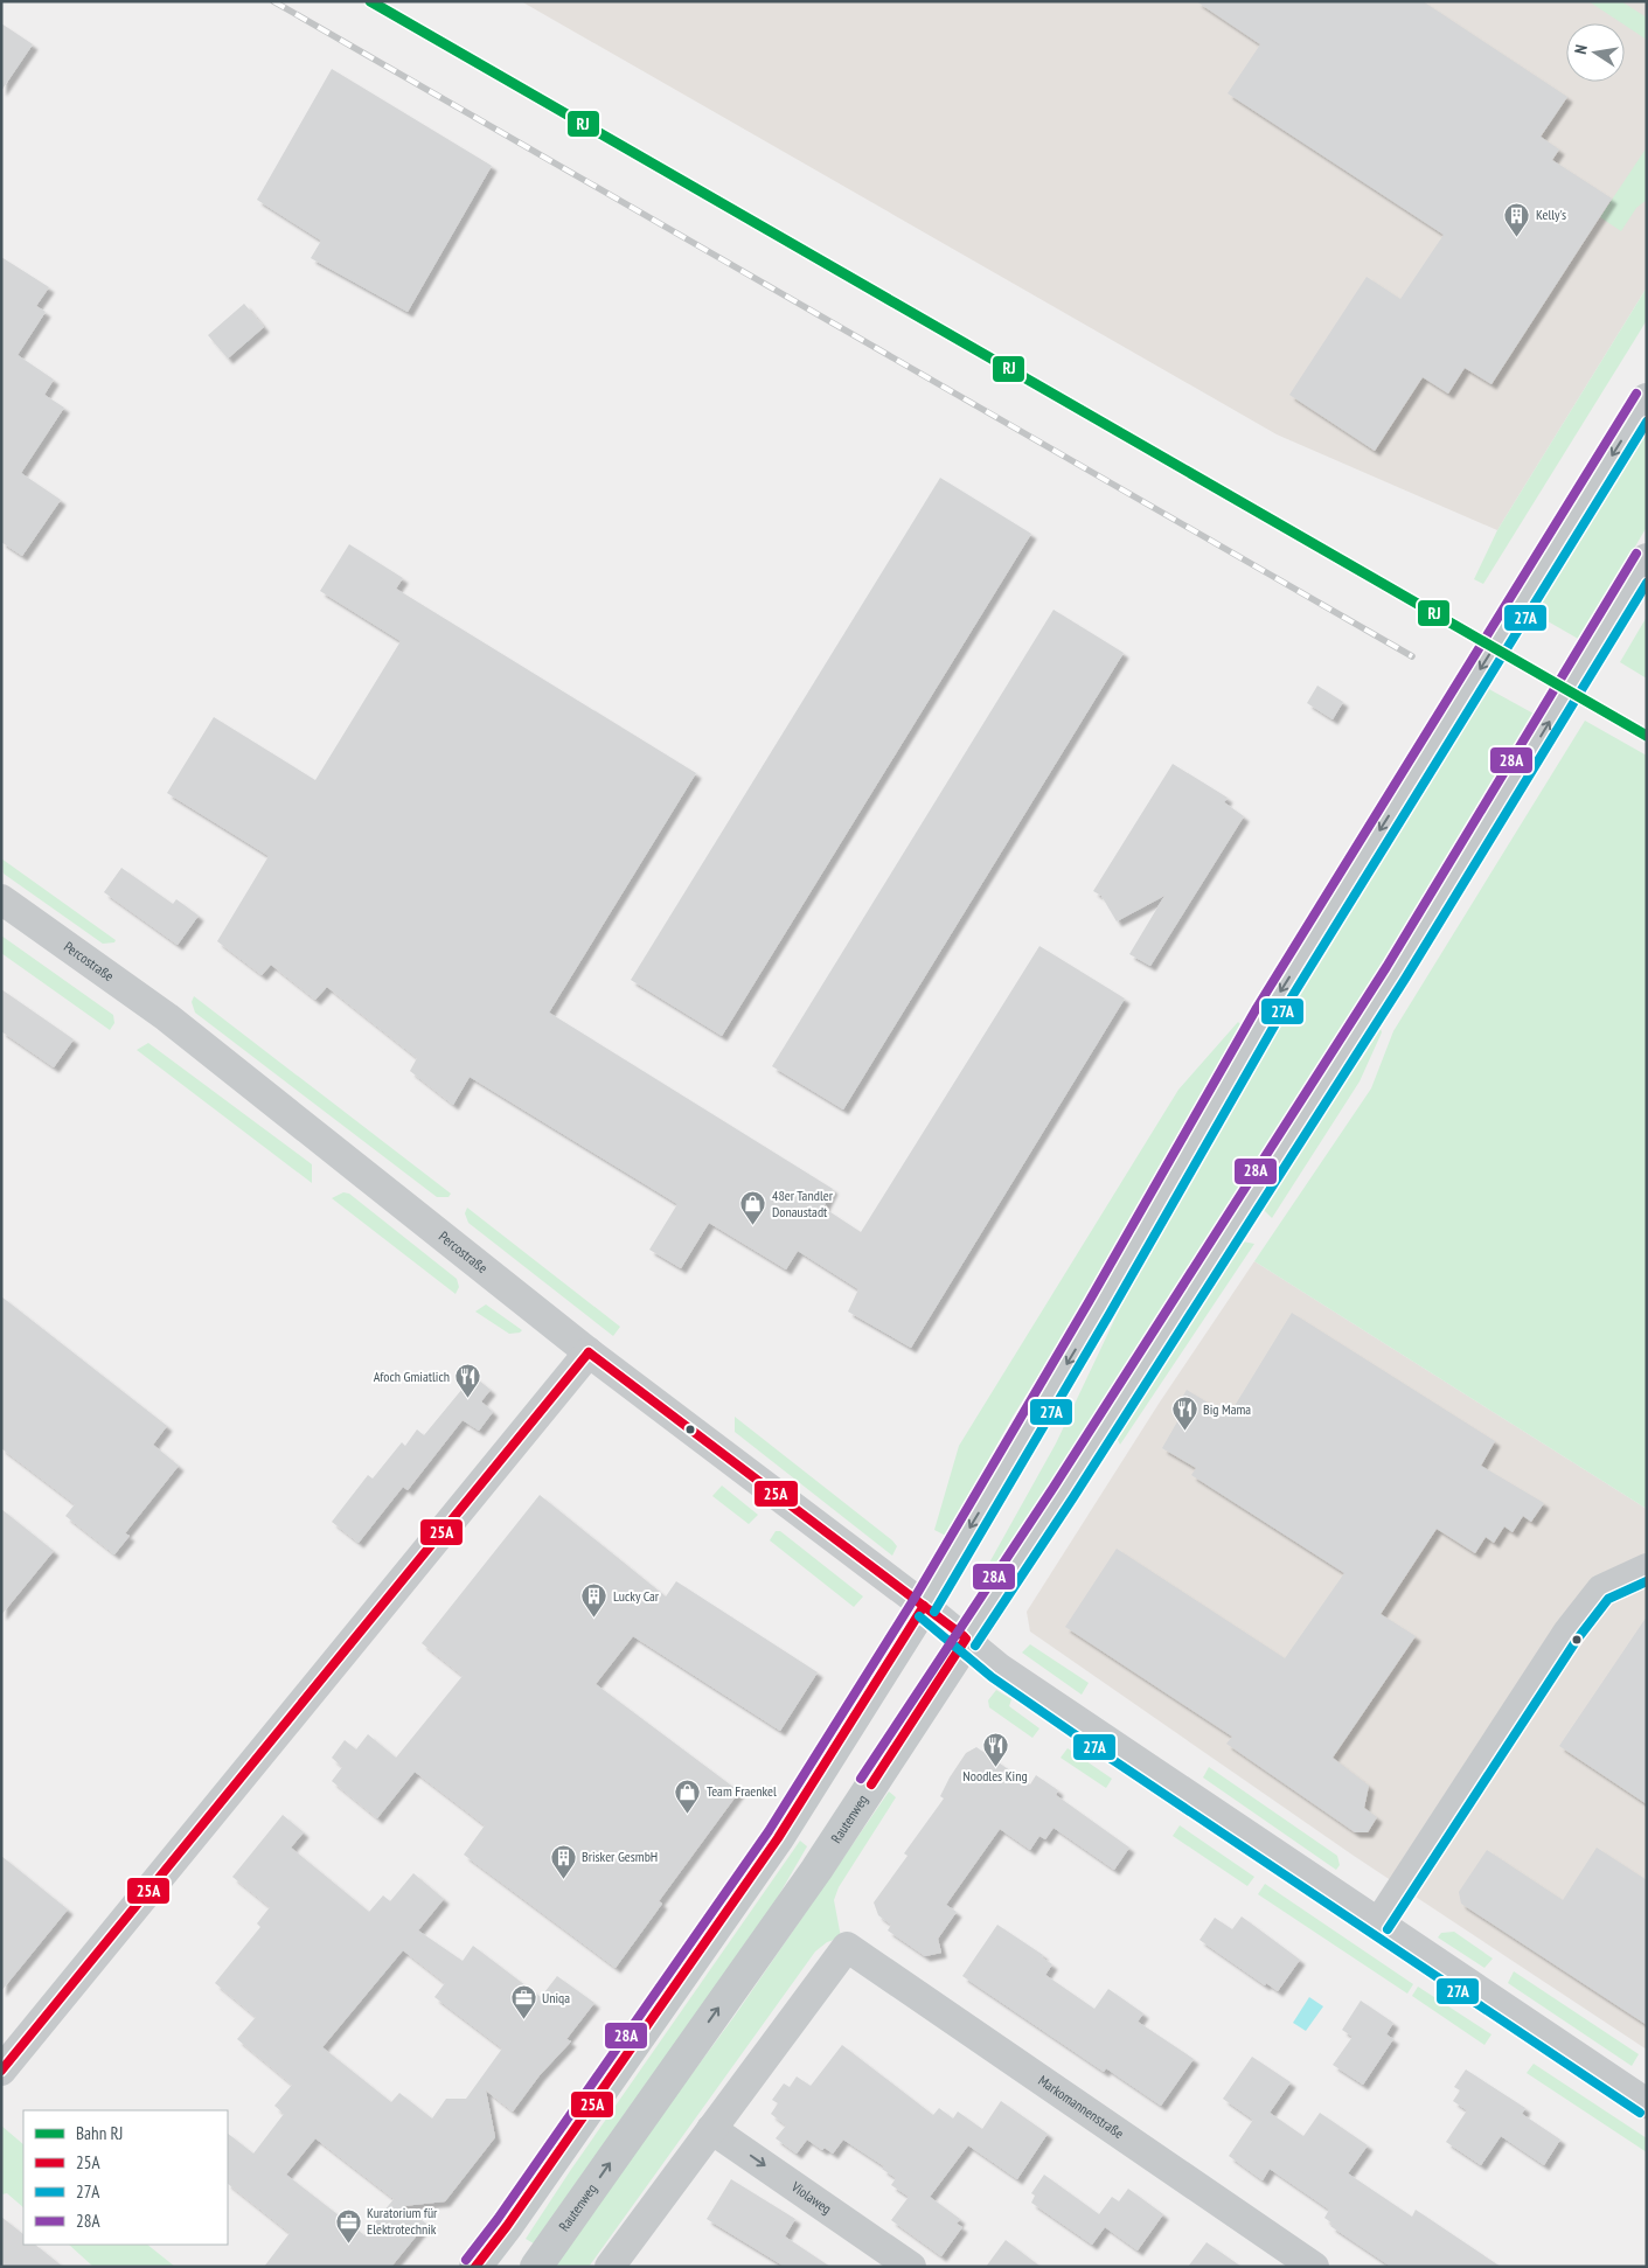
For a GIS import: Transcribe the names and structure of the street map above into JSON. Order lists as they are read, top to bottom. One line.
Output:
{"streets":{"main road":["Rautenweg"],"street":["Percostraße","Markomannenstraße","Violaweg"]},"crossings":[["Percostraße","Rautenweg"],["Markomannenstraße","Violaweg"]],"one_way":["Violaweg"],"places":{"building":["Kelly's","Lucky Car","Brisker GesmbH"],"shop":["48er Tandler Donaustadt","Team Fraenkel"],"restaurant":["Afoch Gmiatlich","Big Mama","Noodles King"],"office":["Uniqa","Kuratorium für Elektrotechnik"]},"lines":["rail line RJ","transit line 28A","transit line 27A","transit line 25A"],"legend":["Bahn RJ","25A","27A","28A"],"north":"left"}
